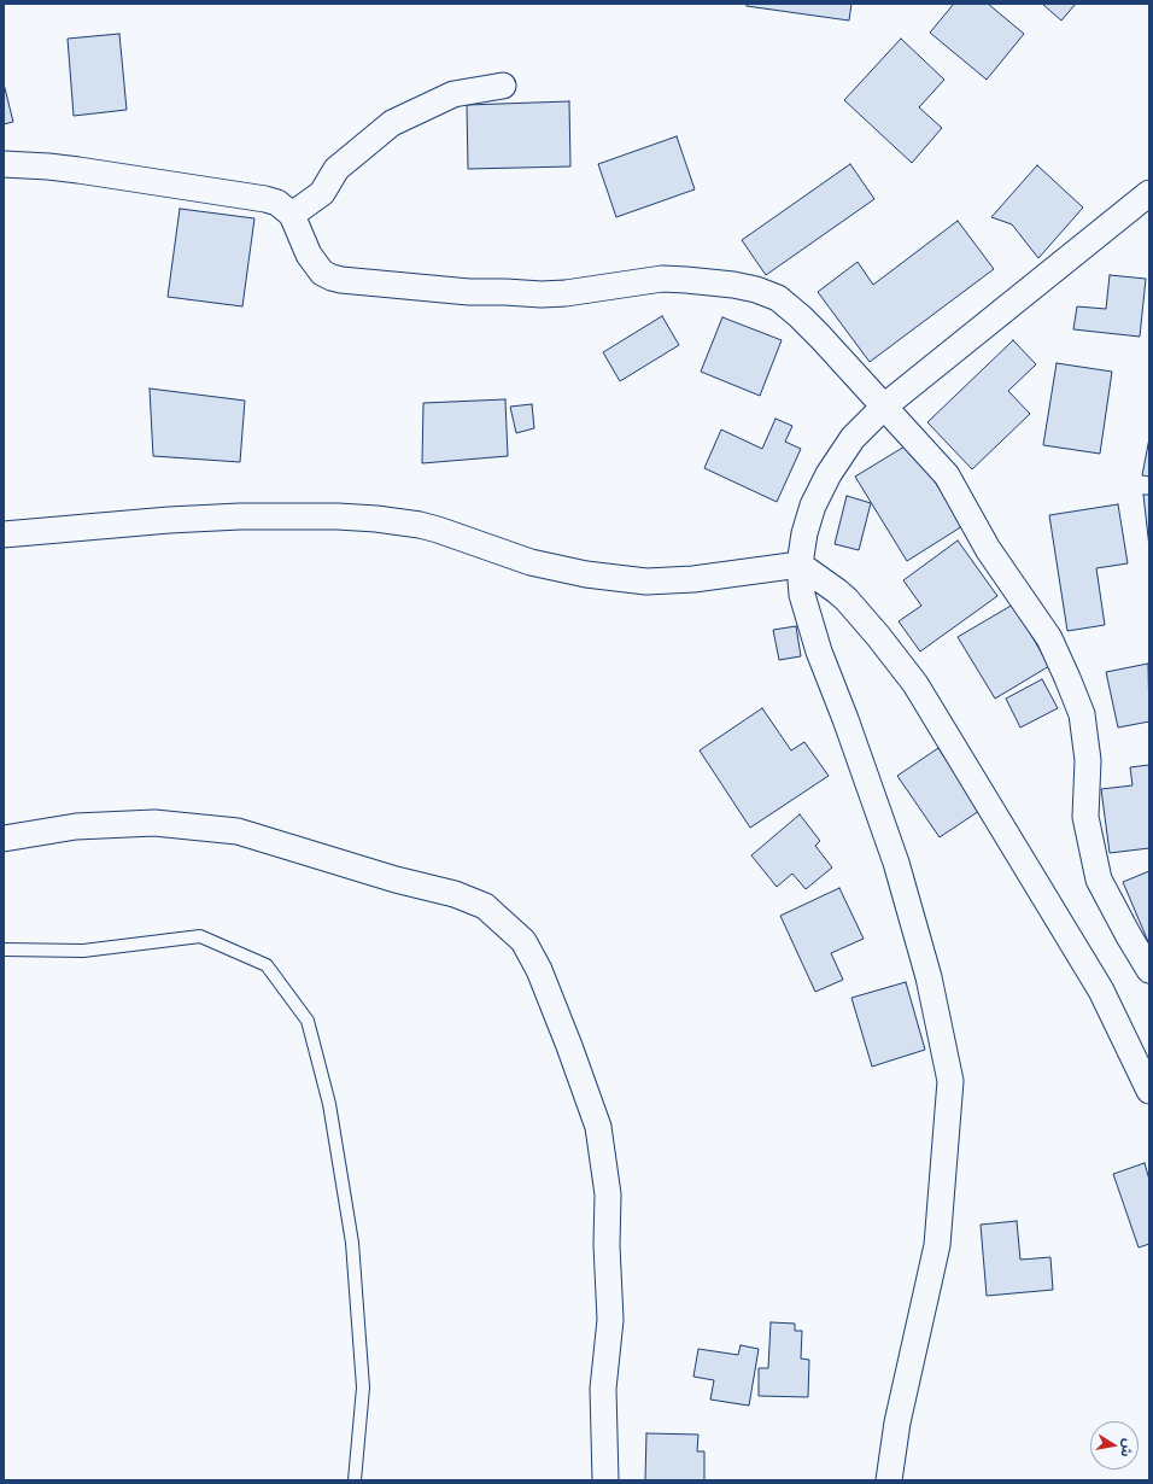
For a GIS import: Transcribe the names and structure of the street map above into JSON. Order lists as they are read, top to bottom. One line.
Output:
{"north":"right"}
